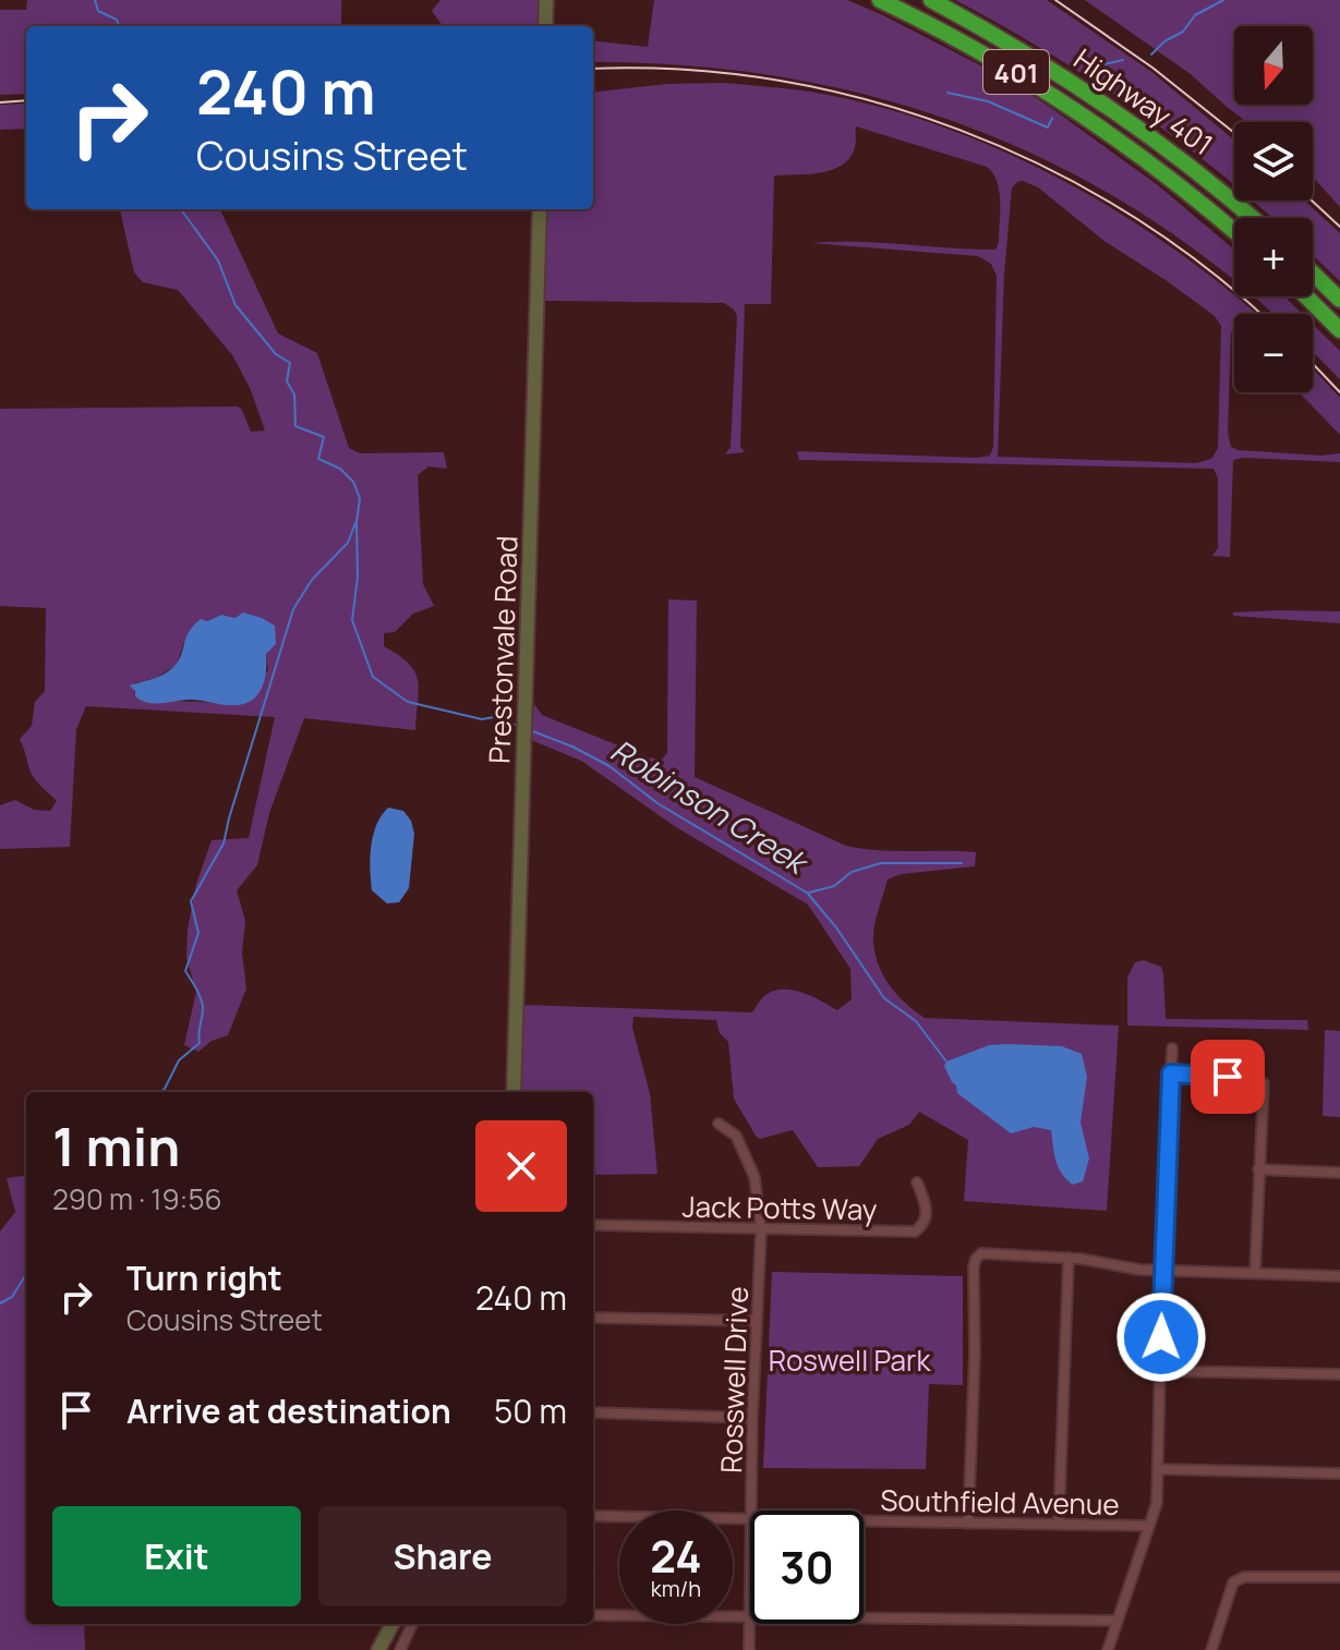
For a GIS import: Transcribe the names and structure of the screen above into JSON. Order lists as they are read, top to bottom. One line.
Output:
{"streets":{"highway":["401","Highway 401"],"street":["Prestonvale Road","Jack Potts Way","Rosswell Drive","Southfield Avenue"]},"crossings":[["Jack Potts Way","Rosswell Drive"]],"water":["Robinson Creek"],"parks":["Roswell Park"],"north":"bottom","page":{"map_buttons":["+","−"],"turn":["240 m","Cousins Street"],"heading":["1 min","290 m · 19:56"],"list":[{"name":"Turn right","note":"Cousins Street","value":"240 m"},{"name":"Arrive at destination","value":"50 m"}],"buttons":["Exit","Share"],"speed":"24 km/h","limit":"30"}}
